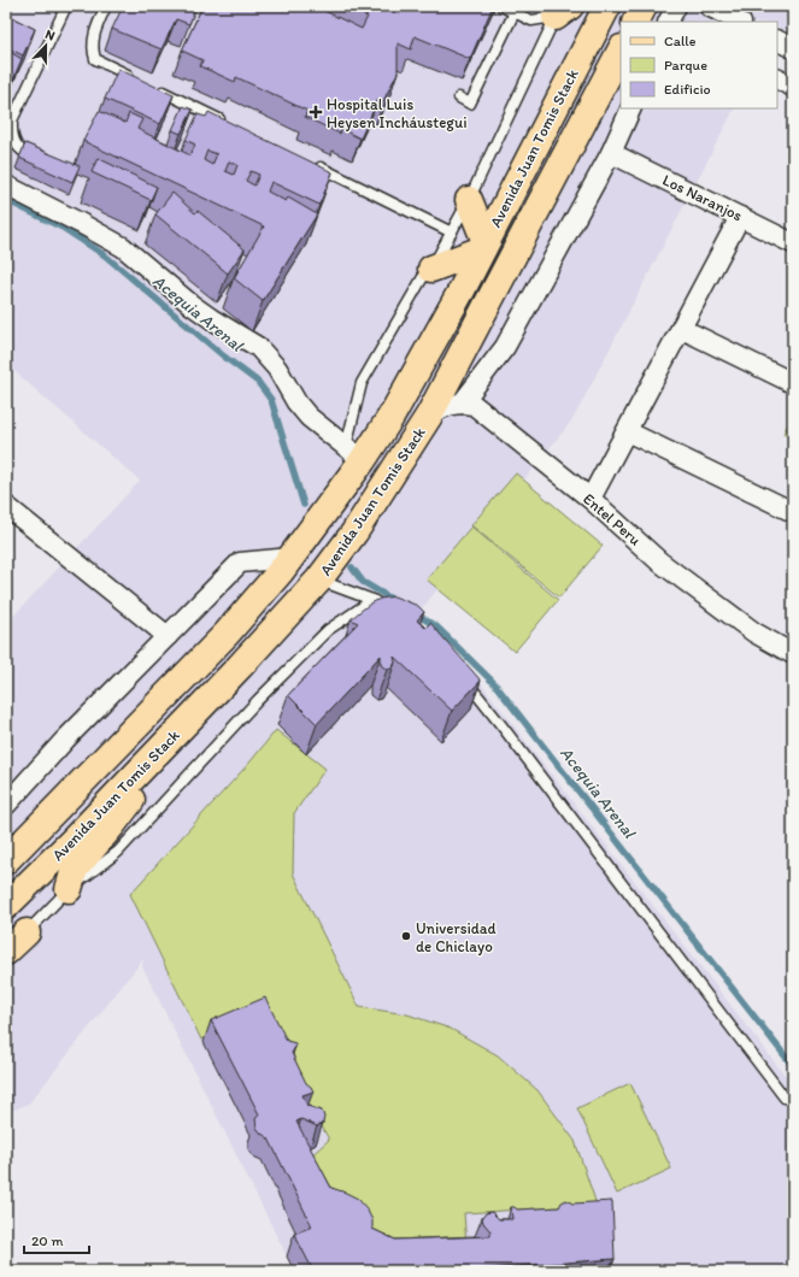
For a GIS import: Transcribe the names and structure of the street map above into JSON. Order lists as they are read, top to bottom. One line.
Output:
{"streets":{"main road":["Avenida Juan Tomis Stack"],"street":["Los Naranjos","Entel Peru"]},"water":["Acequia Arenal"],"places":{"health":["Hospital Luis Heysen Incháustegui"],"other":["Universidad de Chiclayo"]},"legend":["Calle","Parque","Edificio"],"scale_bar":"20 m","north":"top"}
